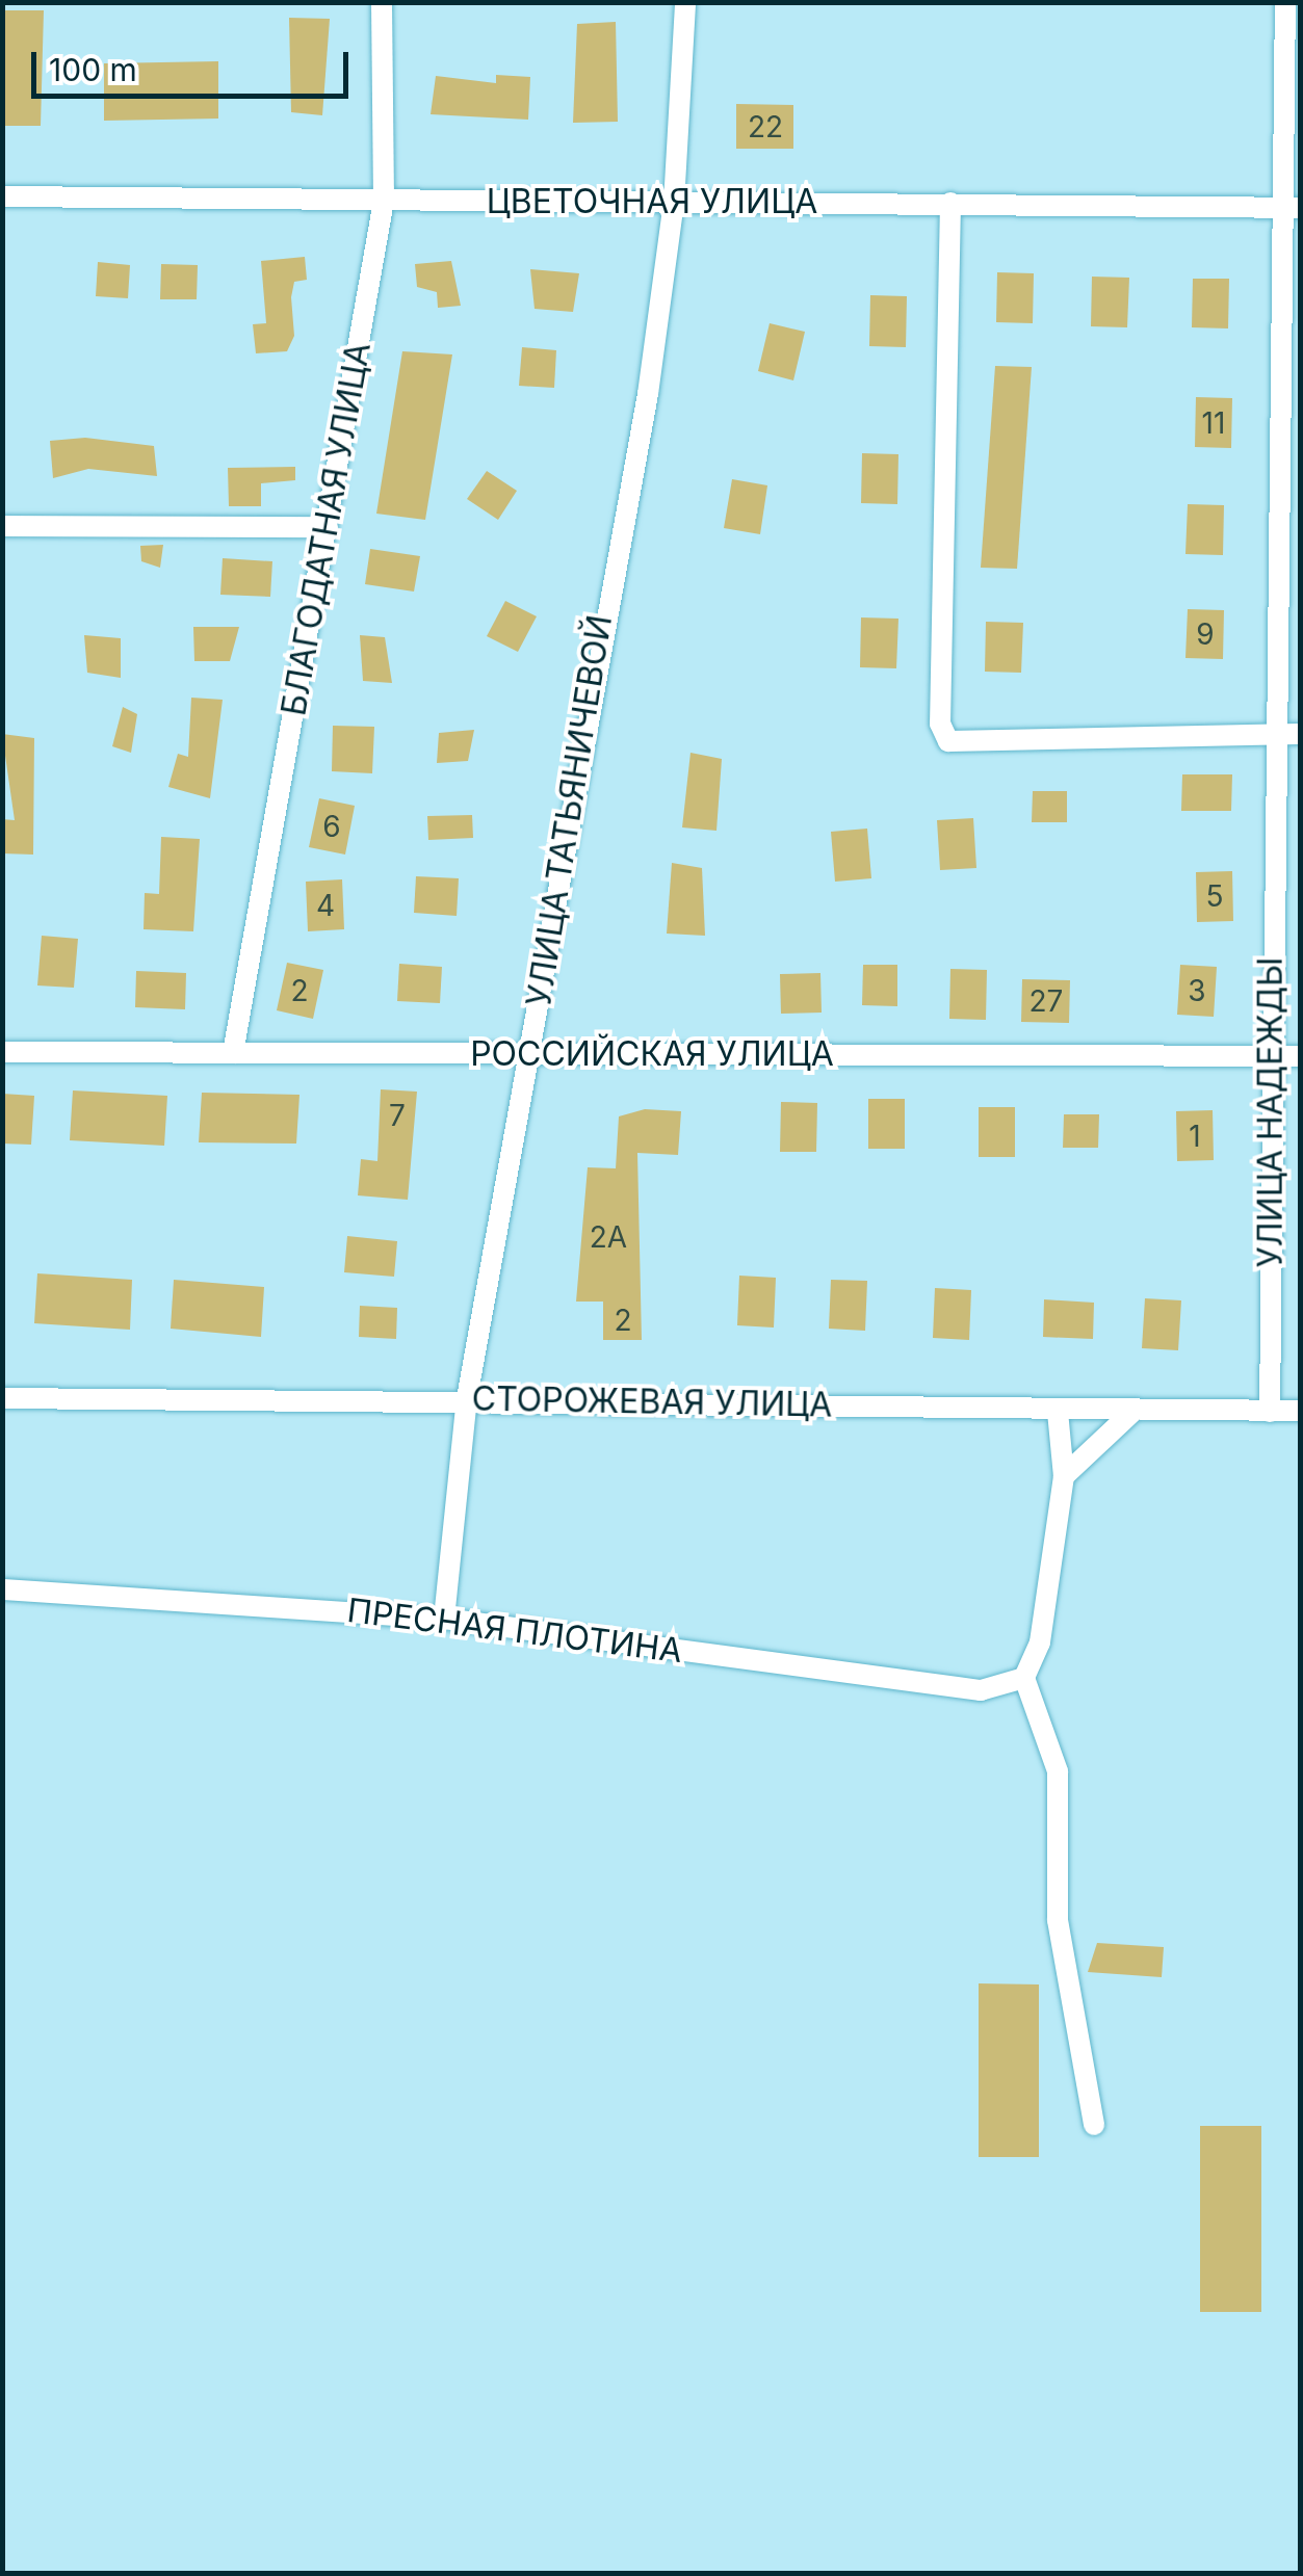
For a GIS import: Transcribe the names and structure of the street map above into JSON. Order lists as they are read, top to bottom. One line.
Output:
{"streets":{"street":["ЦВЕТОЧНАЯ УЛИЦА","БЛАГОДАТНАЯ УЛИЦА","УЛИЦА ТАТЬЯНИЧЕВОЙ","РОССИЙСКАЯ УЛИЦА","УЛИЦА НАДЕЖДЫ","СТОРОЖЕВАЯ УЛИЦА","ПРЕСНАЯ ПЛОТИНА"]},"crossings":[["ЦВЕТОЧНАЯ УЛИЦА","БЛАГОДАТНАЯ УЛИЦА"],["ЦВЕТОЧНАЯ УЛИЦА","УЛИЦА ТАТЬЯНИЧЕВОЙ"],["ЦВЕТОЧНАЯ УЛИЦА","УЛИЦА НАДЕЖДЫ"],["БЛАГОДАТНАЯ УЛИЦА","РОССИЙСКАЯ УЛИЦА"],["УЛИЦА ТАТЬЯНИЧЕВОЙ","РОССИЙСКАЯ УЛИЦА"],["УЛИЦА ТАТЬЯНИЧЕВОЙ","СТОРОЖЕВАЯ УЛИЦА"],["УЛИЦА ТАТЬЯНИЧЕВОЙ","ПРЕСНАЯ ПЛОТИНА"],["РОССИЙСКАЯ УЛИЦА","УЛИЦА НАДЕЖДЫ"],["УЛИЦА НАДЕЖДЫ","СТОРОЖЕВАЯ УЛИЦА"]],"house_numbers":["22","11","9","6","5","4","2","3","27","7","1","2А","2"],"scale_bar":"100 m"}
